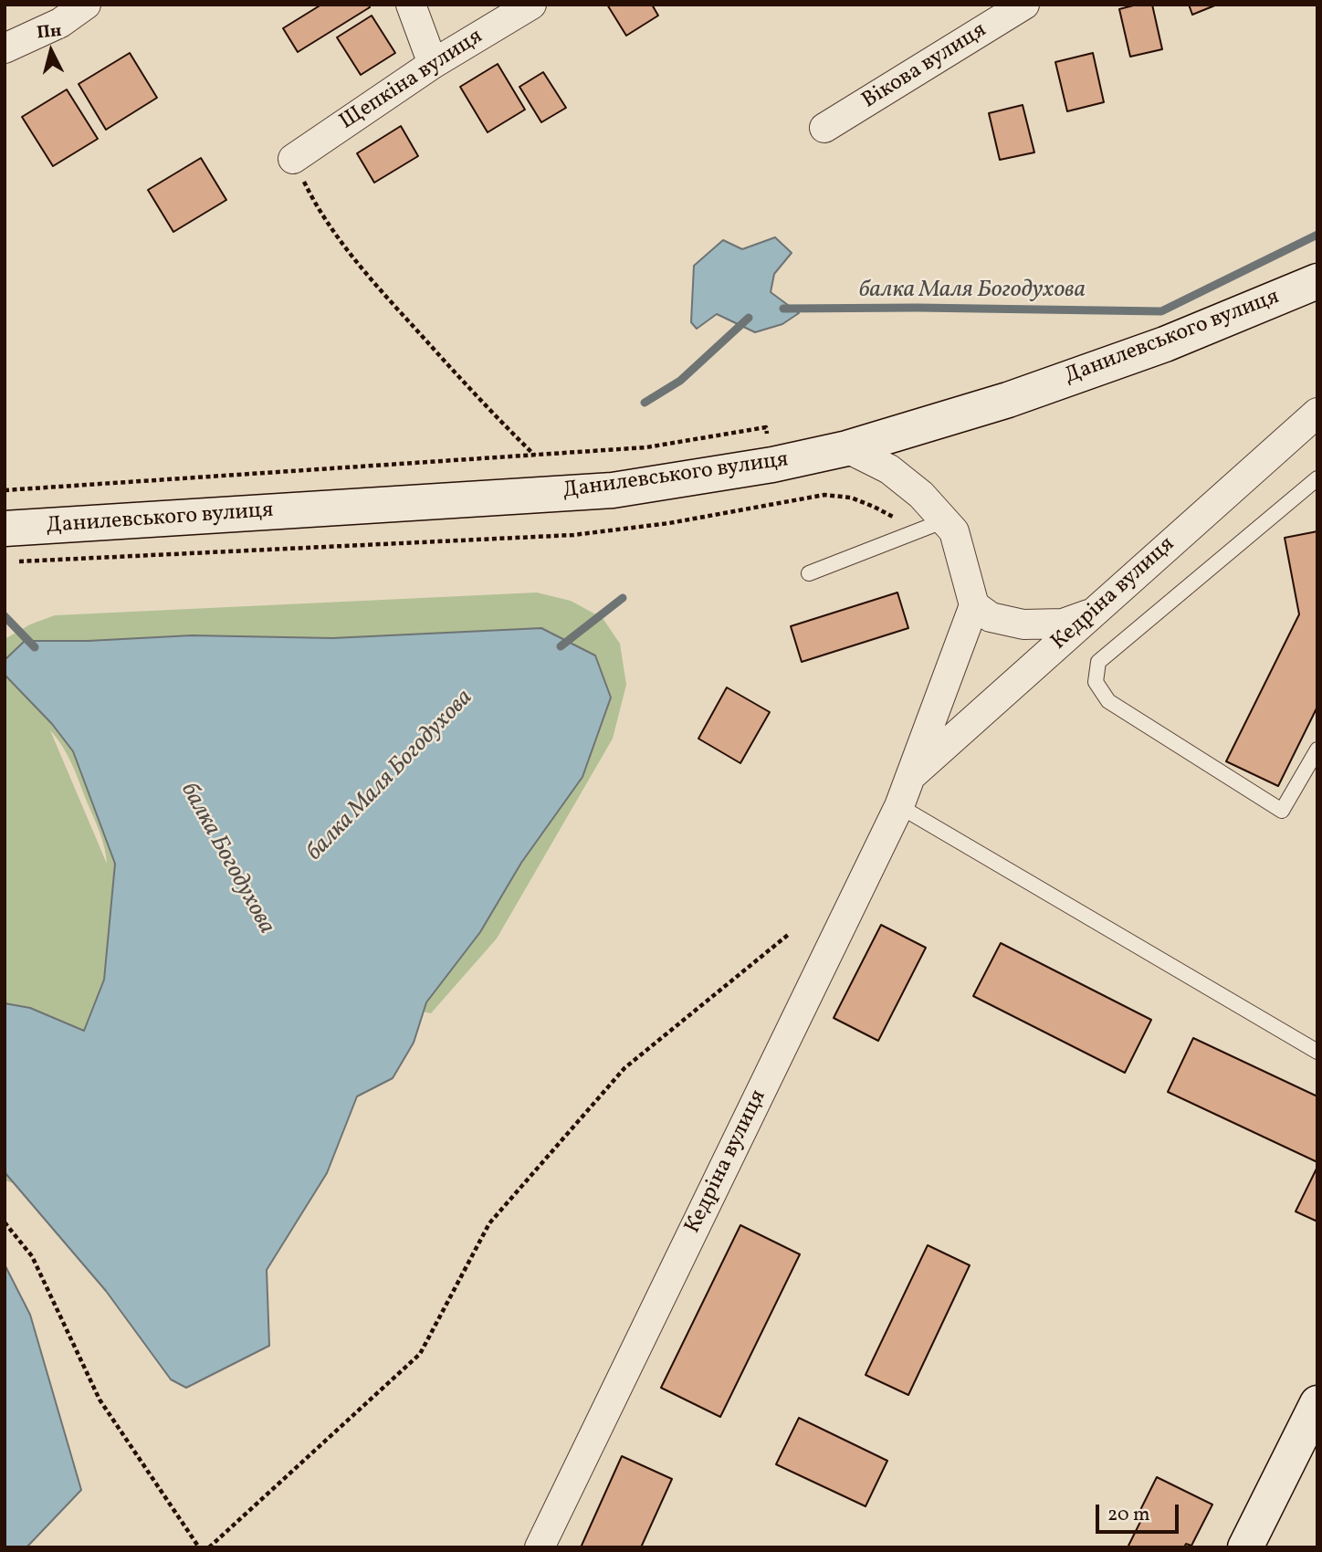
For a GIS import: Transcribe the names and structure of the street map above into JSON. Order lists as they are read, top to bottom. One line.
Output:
{"streets":{"street":["Вікова вулиця","Щепкіна вулиця","Данилевського вулиця","Кедріна вулиця"]},"water":["балка Маля Богодухова","балка Богодухова"],"scale_bar":"20 m","north":"top"}
